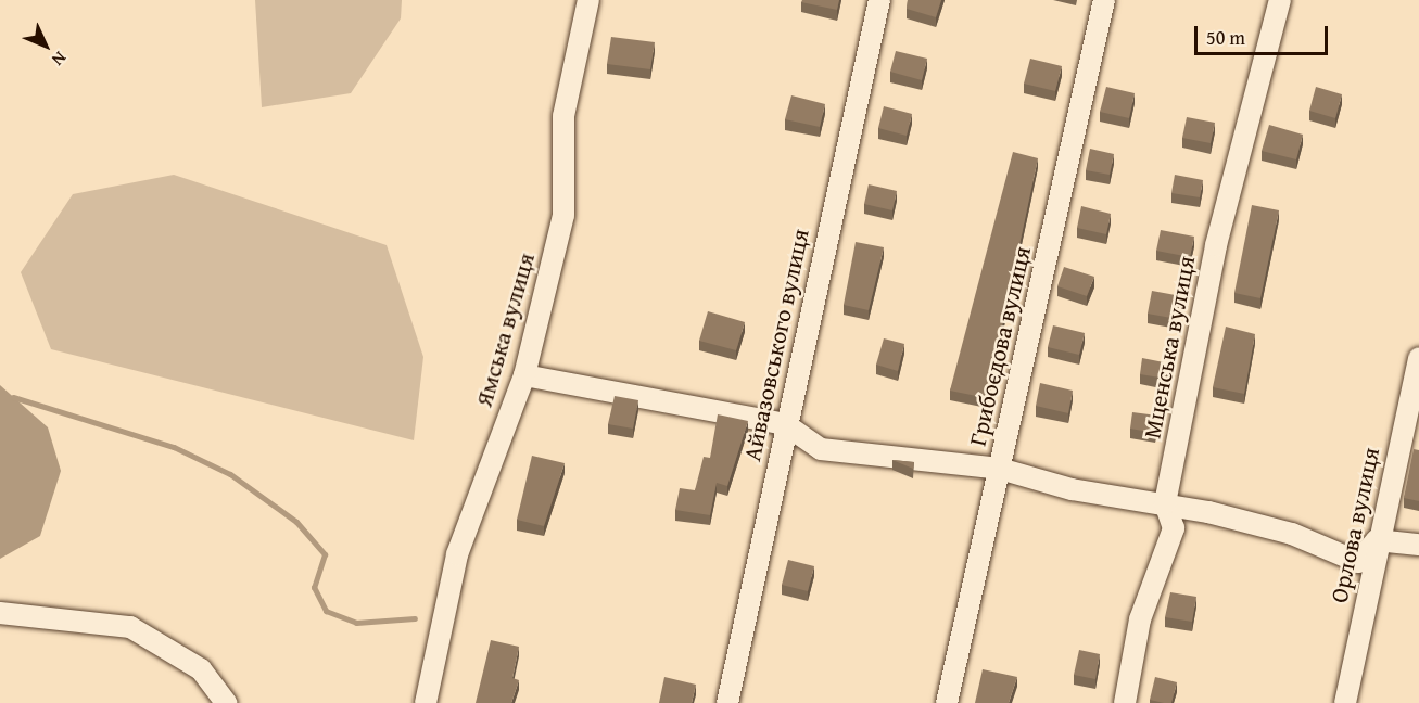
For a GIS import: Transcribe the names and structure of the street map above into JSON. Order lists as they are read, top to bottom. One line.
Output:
{"streets":{"street":["Ямська вулиця","Айвазовського вулиця","Грибоєдова вулиця","Мценська вулиця","Орлова вулиця"]},"scale_bar":"50 m","north":"bottom right"}
